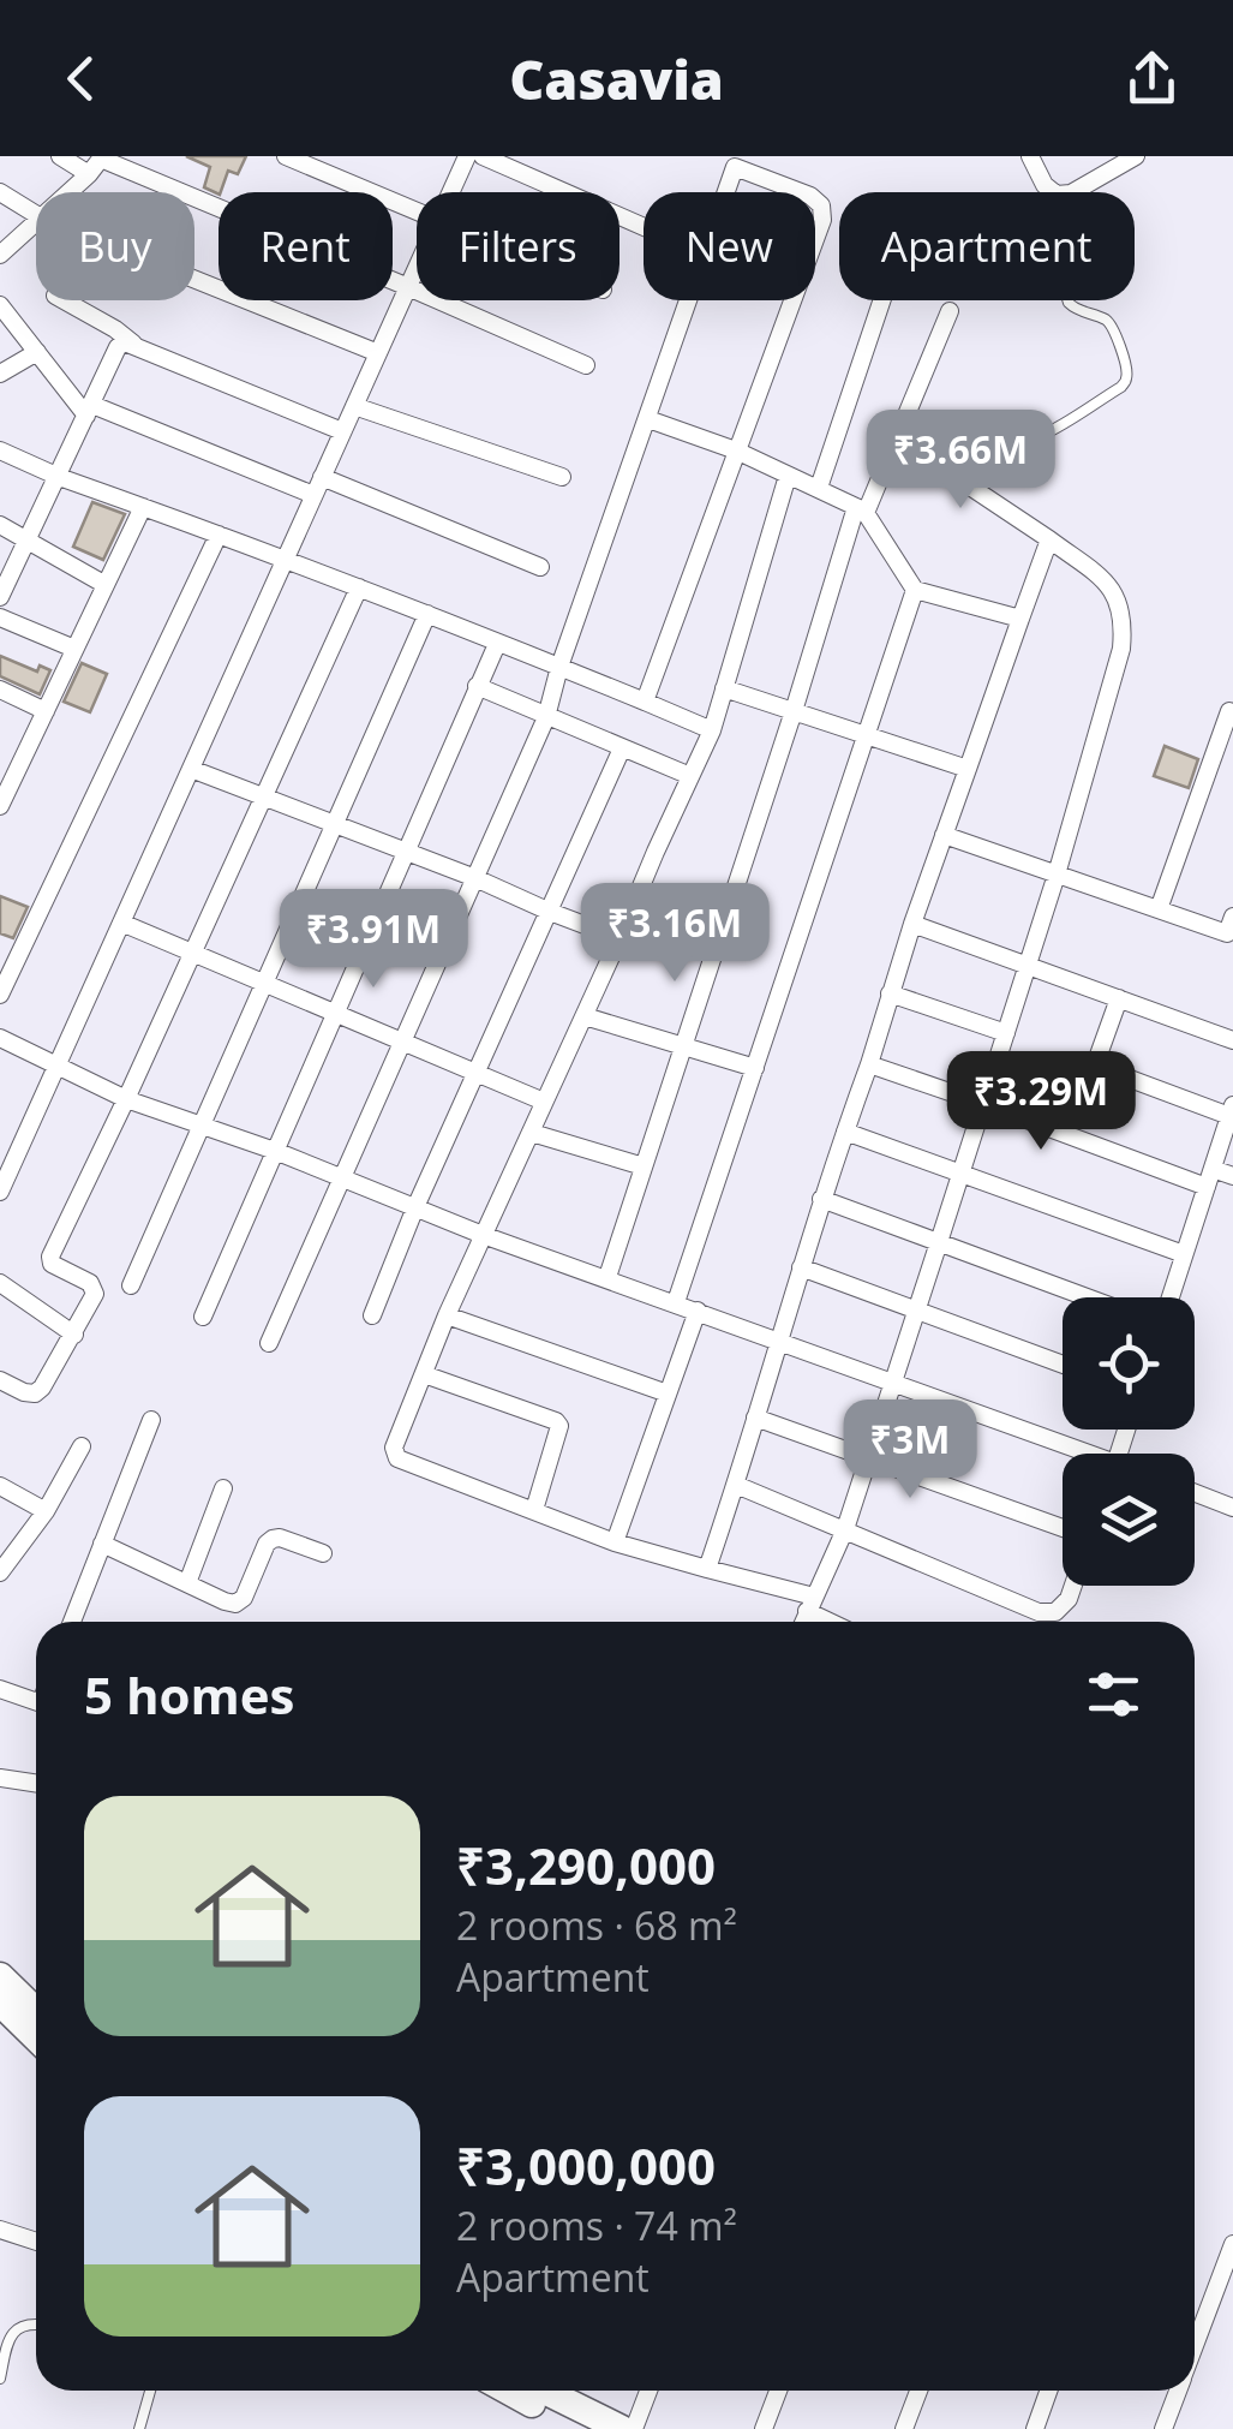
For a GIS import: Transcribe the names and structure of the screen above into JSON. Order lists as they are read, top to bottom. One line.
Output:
{"page":{"header":"Casavia","chip":["Buy","Rent","Filters","New","Apartment"],"price":["₹3.66M","₹3.16M","₹3.91M","₹3.29M","₹3M"],"heading":"5 homes","list":[{"name":"₹3,290,000","note":"2 rooms · 68 m² · Apartment"},{"name":"₹3,000,000","note":"2 rooms · 74 m² · Apartment"}]}}
